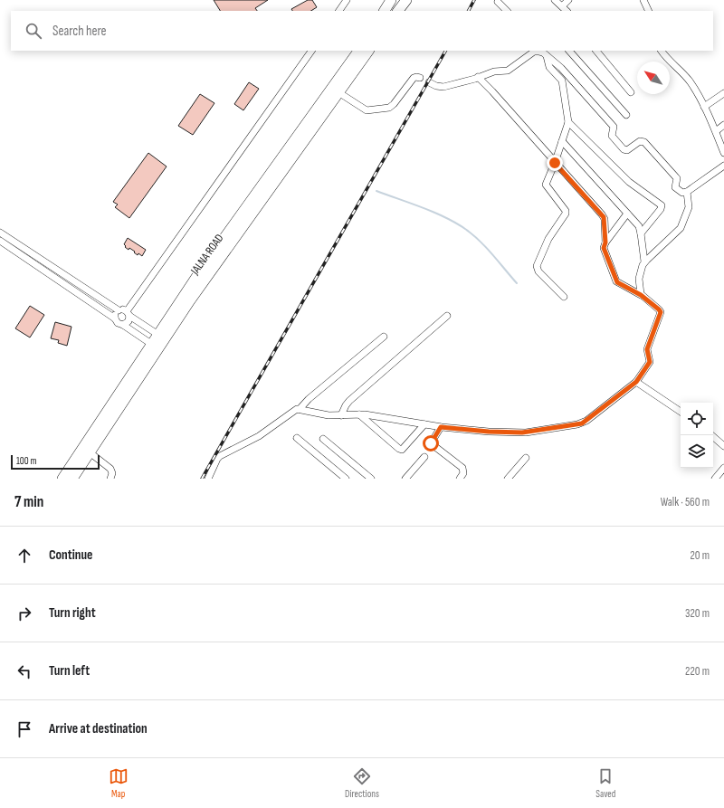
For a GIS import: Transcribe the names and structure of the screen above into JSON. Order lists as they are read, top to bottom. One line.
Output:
{"streets":{"highway":["JALNA ROAD"]},"scale_bar":"100 m","north":"top left","page":{"search":"Search here","scale":"100 m","heading":["7 min","Walk · 560 m"],"list":[["Continue","20 m"],["Turn right","320 m"],["Turn left","220 m"],"Arrive at destination"],"nav":["Map","Directions","Saved"]}}
